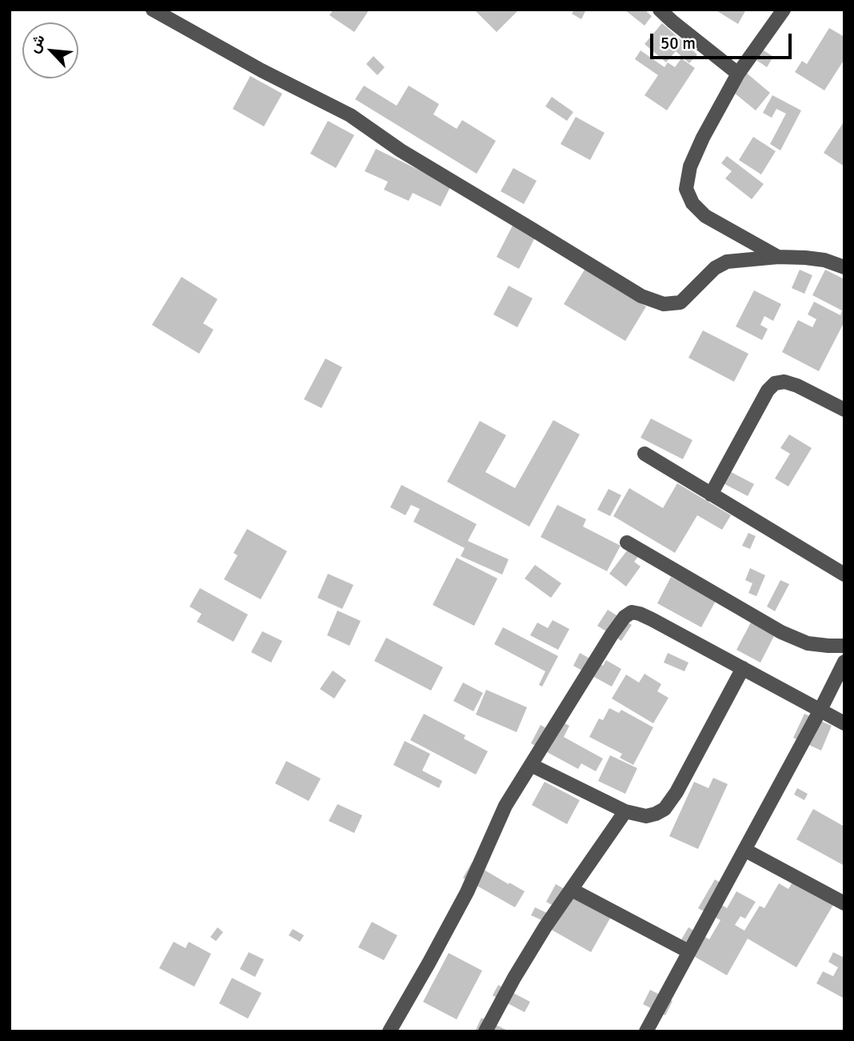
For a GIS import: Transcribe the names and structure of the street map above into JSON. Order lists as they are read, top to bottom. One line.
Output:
{"scale_bar":"50 m","north":"top left"}
